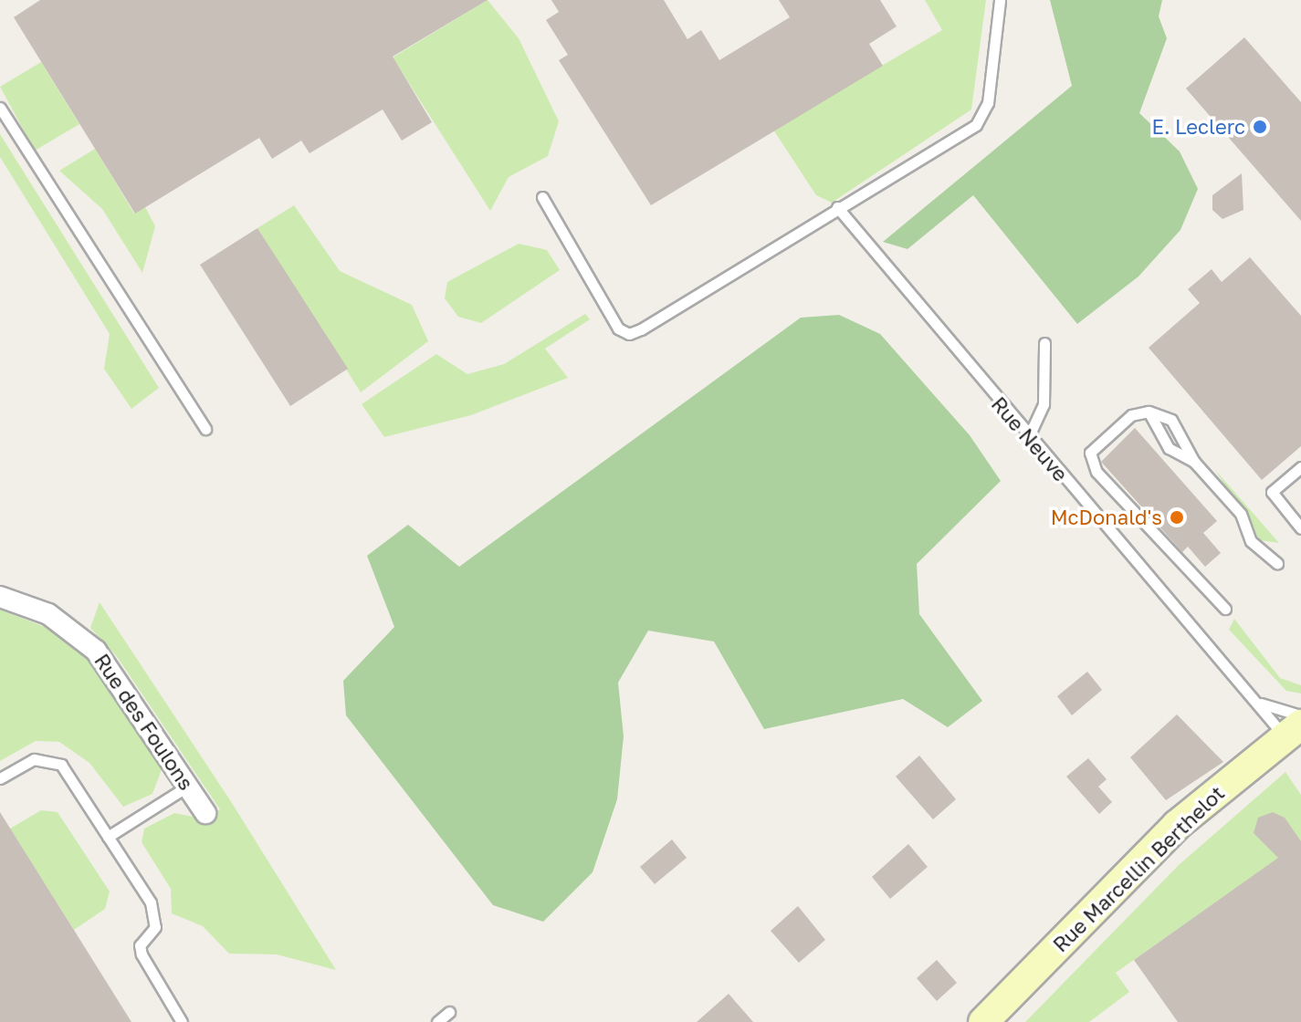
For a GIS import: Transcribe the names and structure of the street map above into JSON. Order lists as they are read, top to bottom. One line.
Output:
{"streets":{"main road":["Rue Marcellin Berthelot"],"street":["Rue des Foulons"],"lane":["Rue Neuve"]},"crossings":[["Rue Neuve","Rue Marcellin Berthelot"]],"places":["E. Leclerc","McDonald's"]}
